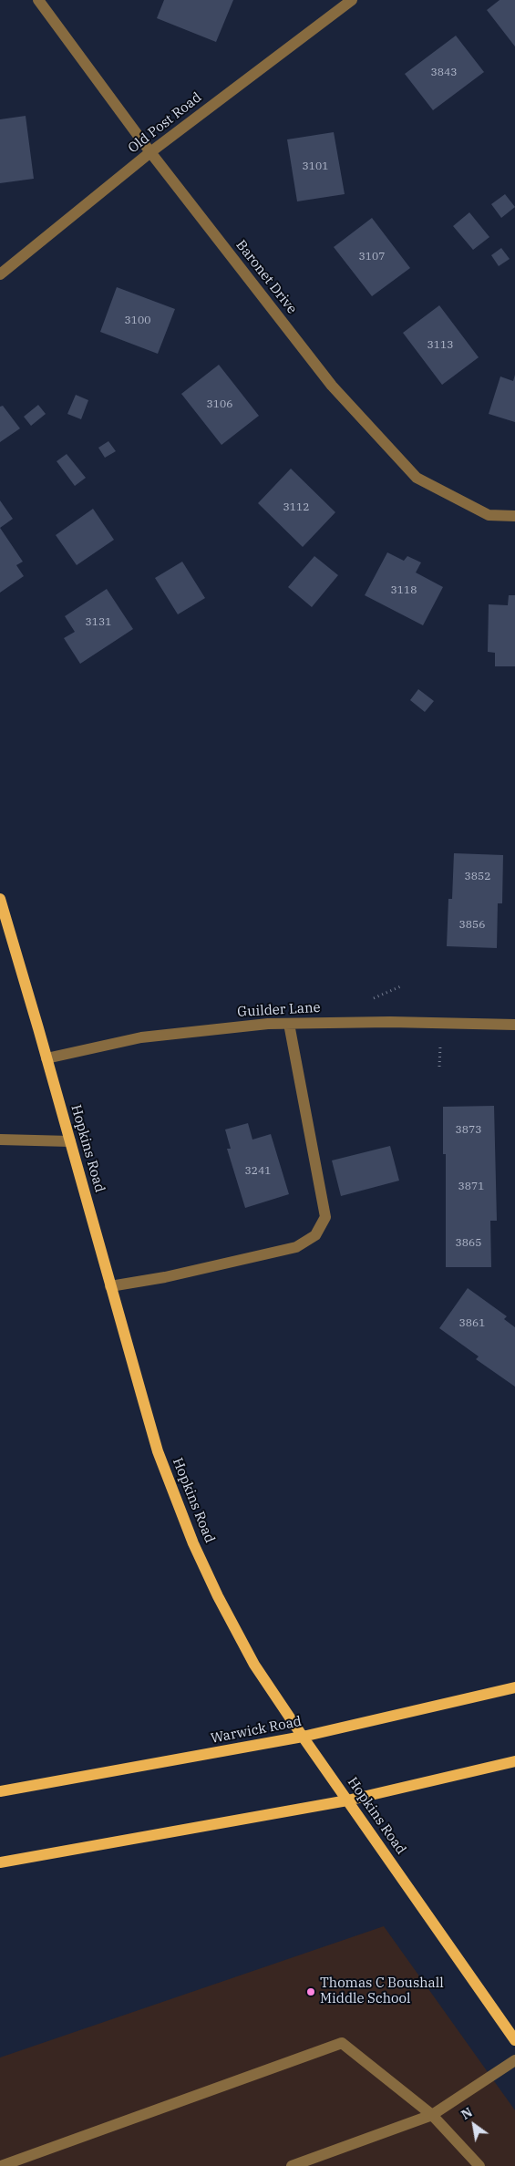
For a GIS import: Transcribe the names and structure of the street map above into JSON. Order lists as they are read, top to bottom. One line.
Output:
{"streets":{"main road":["Hopkins Road","Warwick Road"],"street":["Old Post Road","Baronet Drive","Guilder Lane"]},"crossings":[["Old Post Road","Baronet Drive"],["Guilder Lane","Hopkins Road"],["Hopkins Road","Warwick Road"]],"places":["Thomas C Boushall Middle School"],"house_numbers":["3843","3101","3107","3100","3113","3106","3112","3118","3131","3852","3856","3873","3241","3871","3865","3861"],"north":"top left"}
